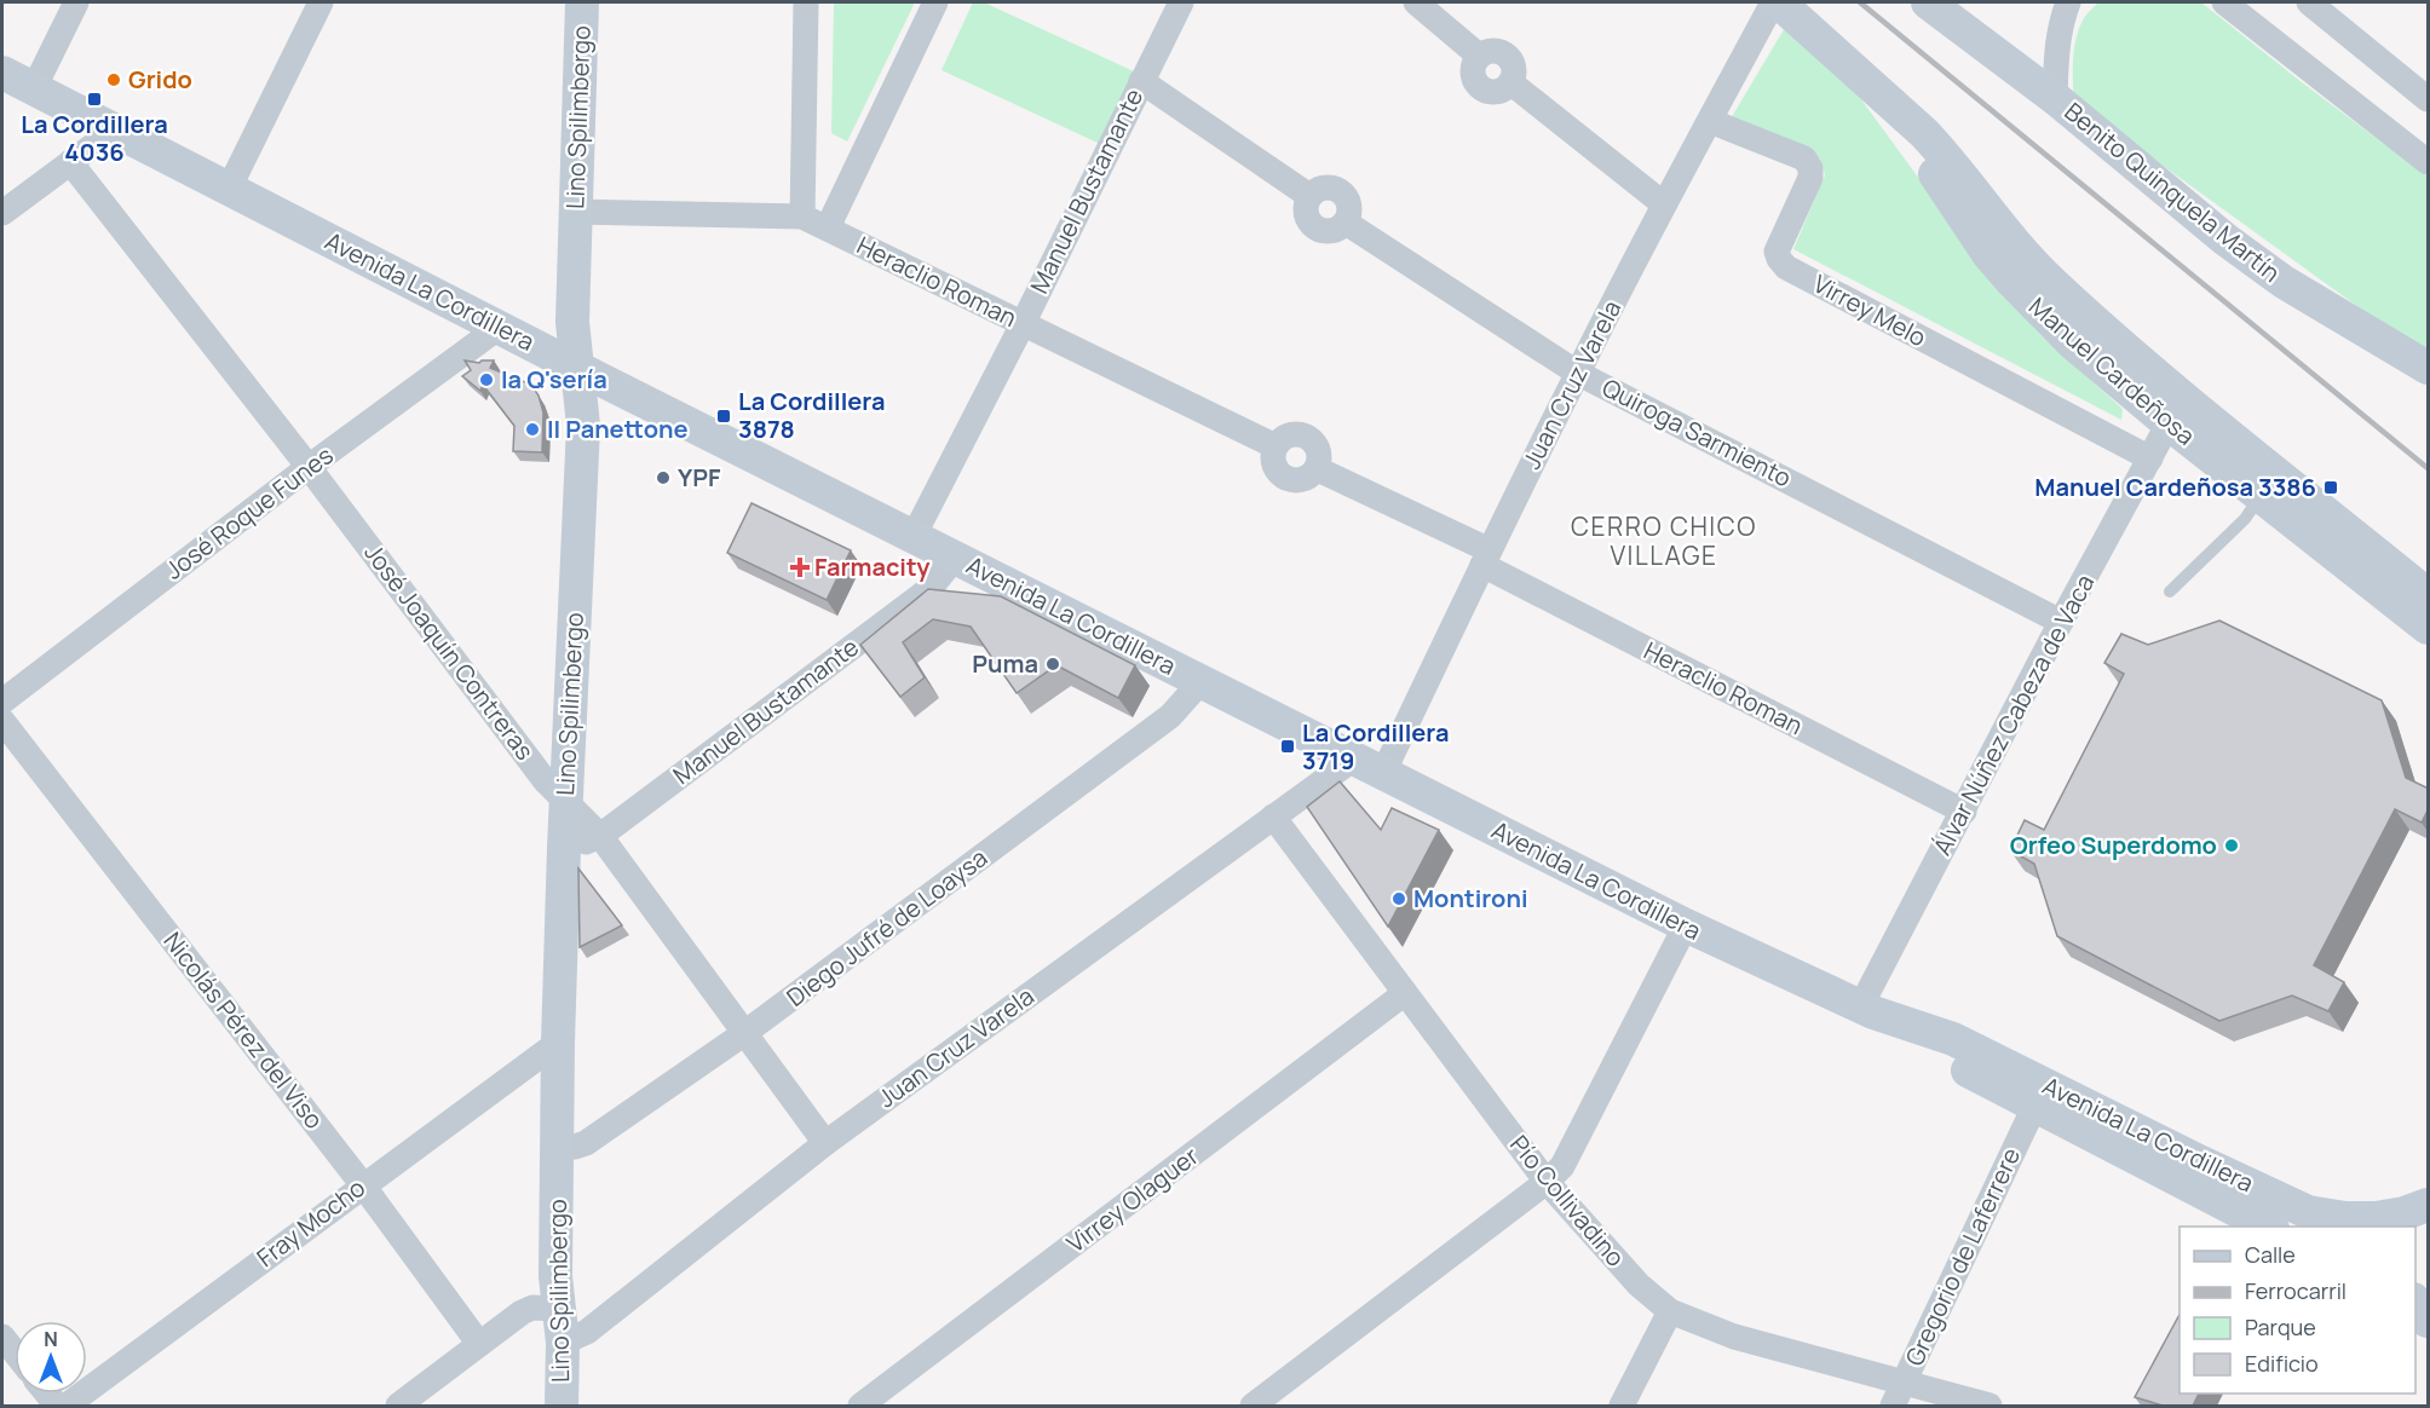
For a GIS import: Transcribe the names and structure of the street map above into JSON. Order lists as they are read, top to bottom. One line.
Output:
{"streets":{"main road":["Lino Spilimbergo","Benito Quinquela Martín","Avenida La Cordillera","Manuel Cardeñosa"],"street":["Manuel Bustamante","Heraclio Roman","Virrey Melo","Juan Cruz Varela","Quiroga Sarmiento","José Roque Funes","José Joaquín Contreras","Álvar Núñez Cabeza de Vaca","Diego Jufré de Loaysa","Nicolás Pérez del Viso","Virrey Olaguer","Pío Collivadino","Fray Mocho","Gregorio de Laferrere"]},"crossings":[["Lino Spilimbergo","Manuel Bustamante"],["Lino Spilimbergo","Heraclio Roman"],["Lino Spilimbergo","Avenida La Cordillera"],["Lino Spilimbergo","Juan Cruz Varela"],["Lino Spilimbergo","José Joaquín Contreras"],["Lino Spilimbergo","Diego Jufré de Loaysa"],["Lino Spilimbergo","Fray Mocho"],["Manuel Bustamante","Heraclio Roman"],["Manuel Bustamante","Avenida La Cordillera"],["Manuel Bustamante","Quiroga Sarmiento"],["Manuel Bustamante","José Joaquín Contreras"],["Heraclio Roman","Juan Cruz Varela"],["Heraclio Roman","Álvar Núñez Cabeza de Vaca"],["Avenida La Cordillera","Juan Cruz Varela"],["Avenida La Cordillera","José Roque Funes"],["Avenida La Cordillera","Álvar Núñez Cabeza de Vaca"],["Avenida La Cordillera","Diego Jufré de Loaysa"],["Avenida La Cordillera","Gregorio de Laferrere"],["Virrey Melo","Juan Cruz Varela"],["Virrey Melo","Álvar Núñez Cabeza de Vaca"],["Manuel Cardeñosa","Álvar Núñez Cabeza de Vaca"],["Juan Cruz Varela","Quiroga Sarmiento"],["Juan Cruz Varela","José Joaquín Contreras"],["Juan Cruz Varela","Pío Collivadino"],["Quiroga Sarmiento","Álvar Núñez Cabeza de Vaca"],["José Roque Funes","José Joaquín Contreras"],["José Joaquín Contreras","Diego Jufré de Loaysa"],["Nicolás Pérez del Viso","Fray Mocho"],["Virrey Olaguer","Pío Collivadino"],["Pío Collivadino","Gregorio de Laferrere"]],"districts":["CERRO CHICO VILLAGE"],"places":{"other":["Grido","la Q'sería","Il Panettone","YPF","Puma","Orfeo Superdomo","Montironi"],"transit":["La Cordillera 4036","La Cordillera 3878","Manuel Cardeñosa 3386","La Cordillera 3719"],"health":["Farmacity"]},"legend":["Calle","Ferrocarril","Parque","Edificio"],"north":"top"}
